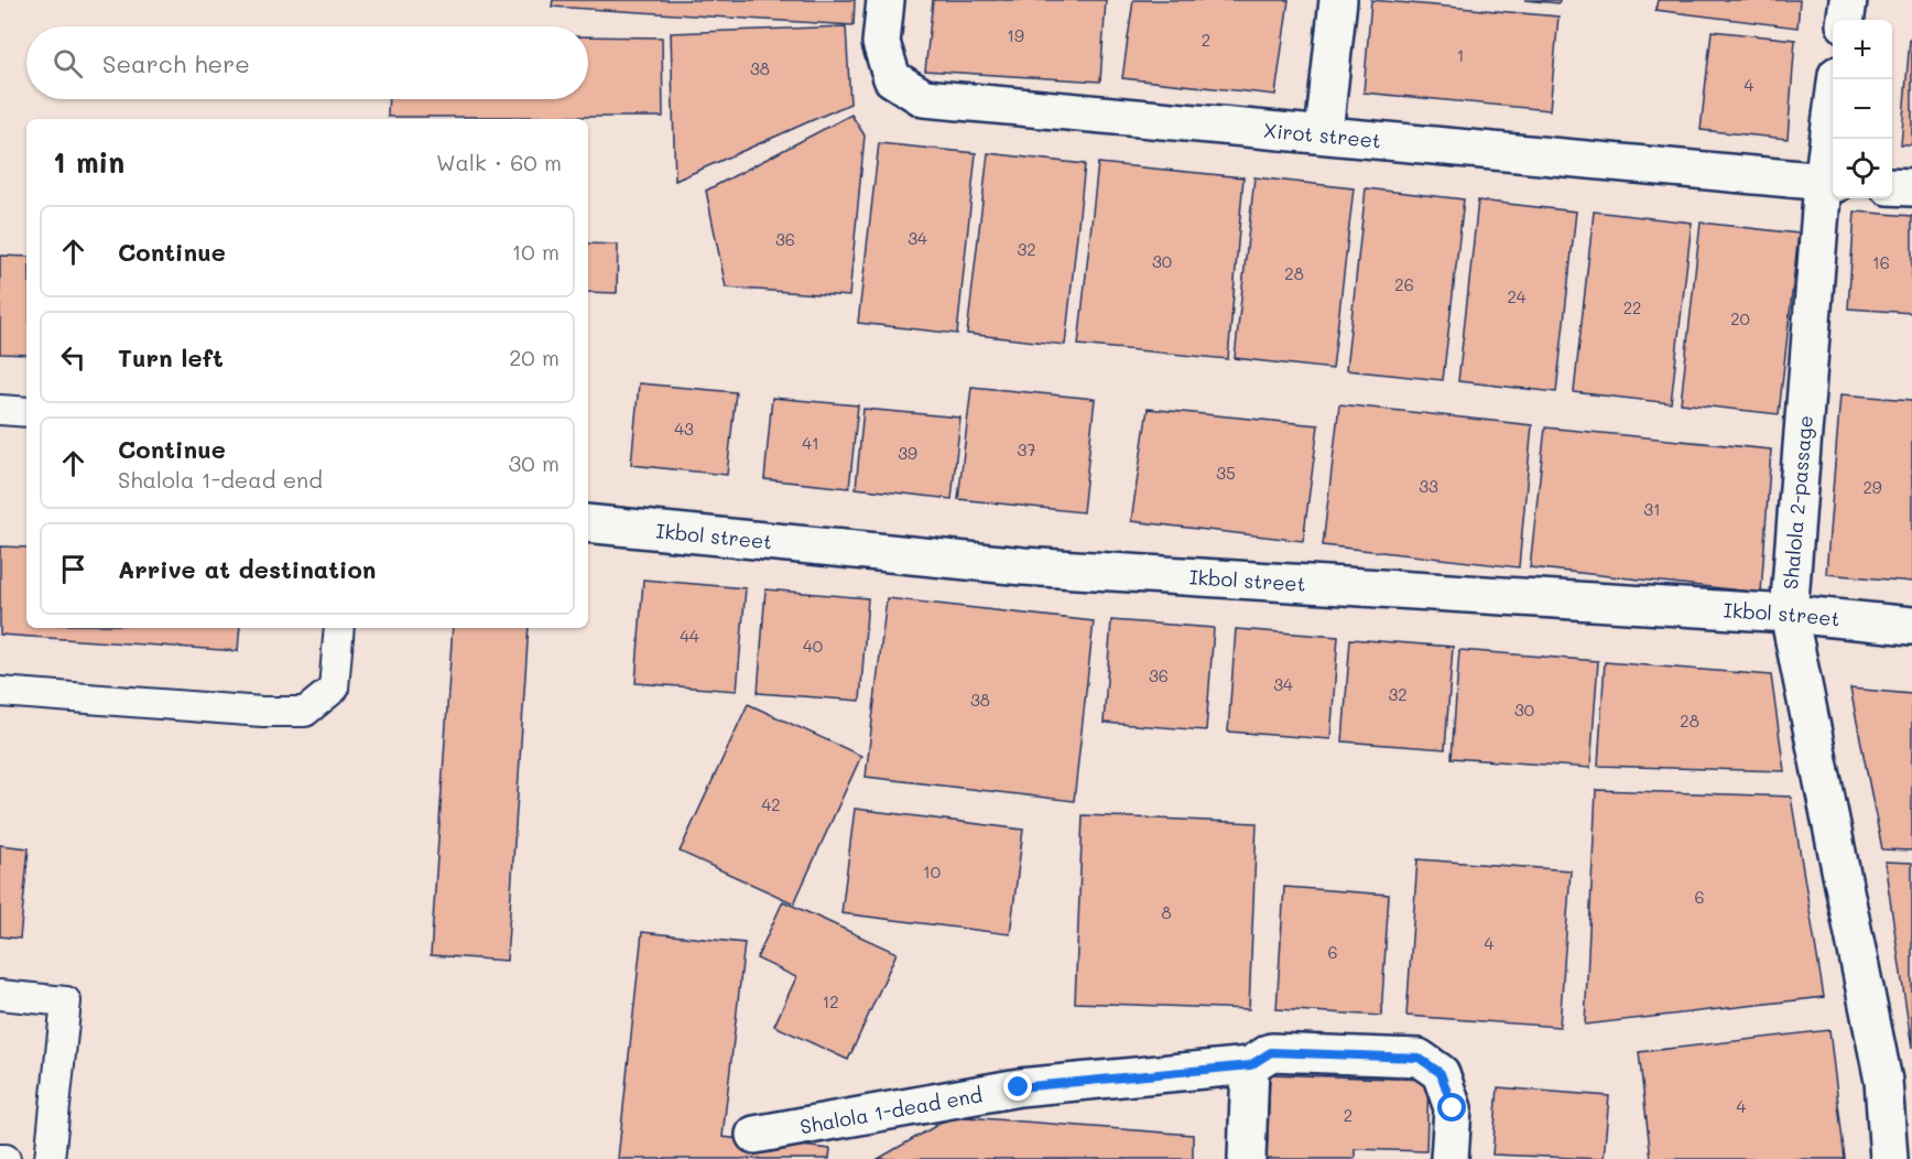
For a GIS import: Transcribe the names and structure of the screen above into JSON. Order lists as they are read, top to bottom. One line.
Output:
{"streets":{"street":["Xirot street","Shalola 2-passage","Ikbol street","Shalola 1-dead end"]},"crossings":[["Xirot street","Shalola 2-passage"],["Shalola 2-passage","Ikbol street"]],"house_numbers":["19","2","1","38","4","34","36","32","30","16","28","26","24","22","20","43","41","37","39","35","33","29","31","44","40","36","34","32","38","30","28","42","10","6","8","4","6","12","4","2"],"page":{"map_buttons":["+","−"],"search":"Search here","heading":["1 min","Walk · 60 m"],"list":[["Continue","10 m"],["Turn left","20 m"],["Continue","Shalola 1-dead end","30 m"],"Arrive at destination"]}}
